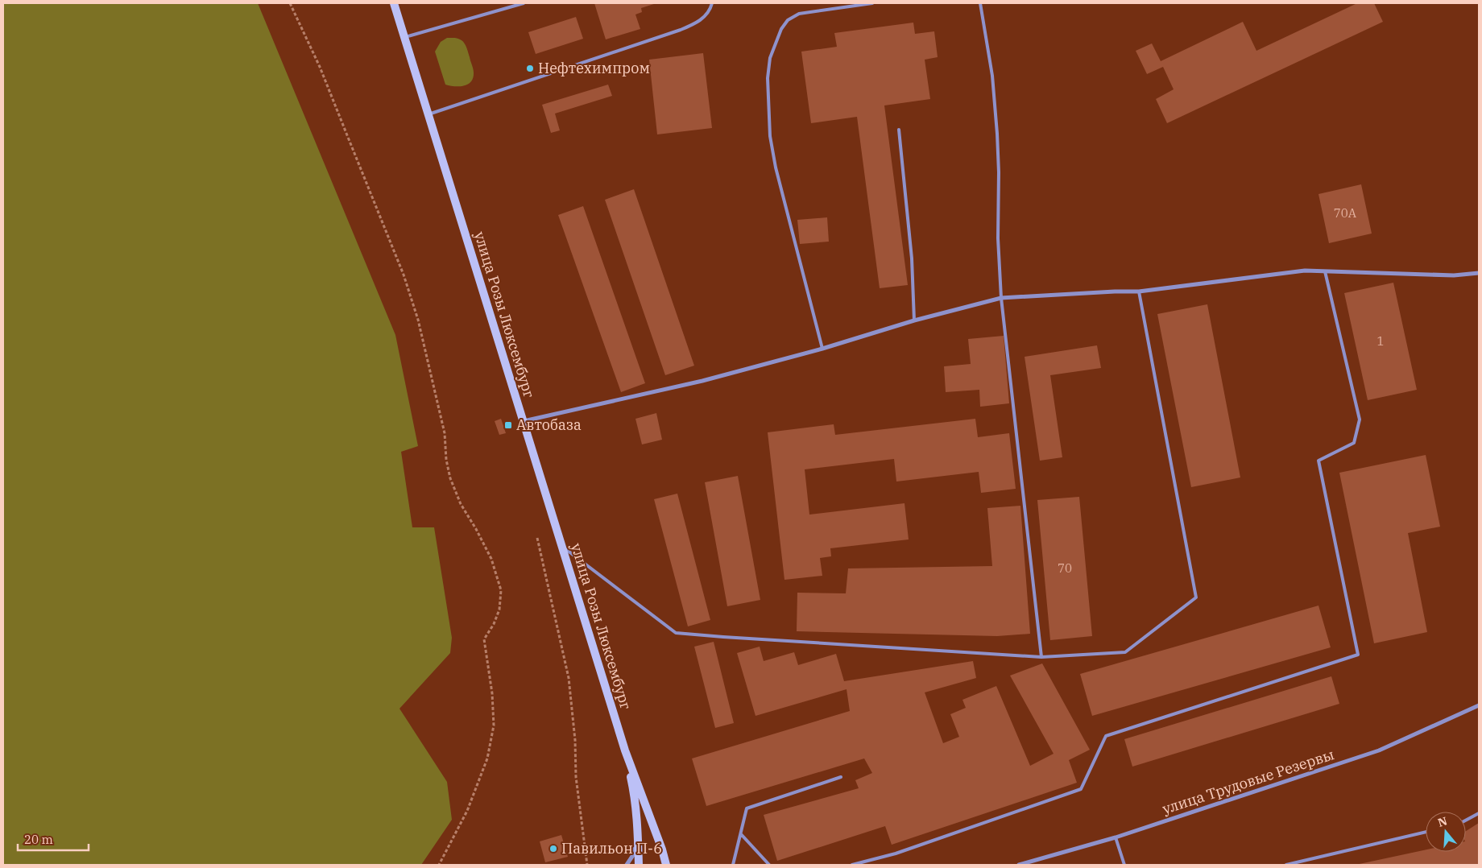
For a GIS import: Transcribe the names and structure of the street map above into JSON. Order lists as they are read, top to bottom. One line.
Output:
{"streets":{"street":["улица Розы Люксембург","улица Трудовые Резервы"]},"places":{"other":["Нефтехимпром","Павильон П-6"],"transit":["Автобаза"]},"house_numbers":["70А","1","70"],"scale_bar":"20 m","north":"top"}
